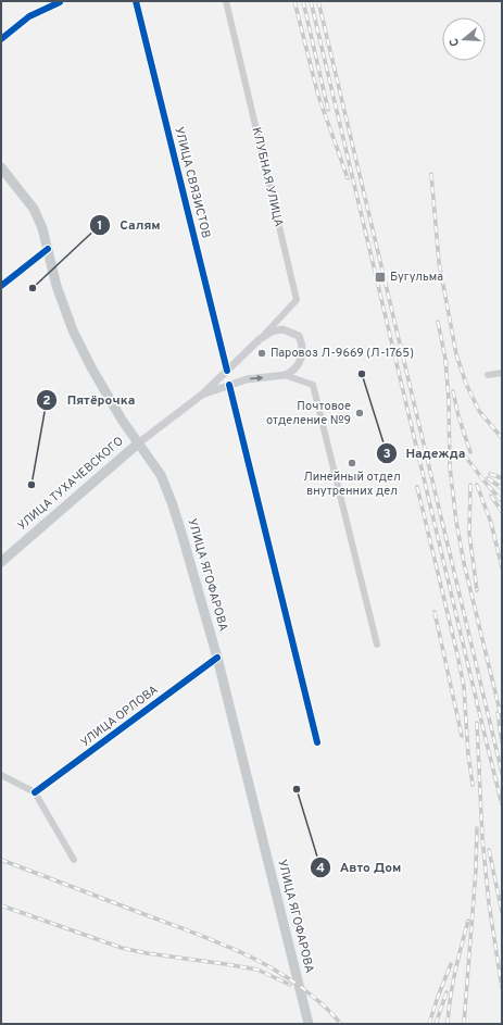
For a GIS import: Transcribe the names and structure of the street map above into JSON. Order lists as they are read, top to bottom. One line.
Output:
{"streets":{"main road":["УЛИЦА ТУХАЧЕВСКОГО","УЛИЦА ЯГОФАРОВА"],"street":["КЛУБНАЯ УЛИЦА","УЛИЦА СВЯЗИСТОВ","УЛИЦА ОРЛОВА"]},"crossings":[["УЛИЦА ТУХАЧЕВСКОГО","УЛИЦА ЯГОФАРОВА"],["УЛИЦА ЯГОФАРОВА","УЛИЦА ОРЛОВА"]],"places":{"transit":["Бугульма"],"other":["Салям","Паровоз Л-9669 (Л-1765)","Надежда","Почтовое отделение №9","Линейный отдел внутренних дел","Пятёрочка","Авто Дом"]},"north":"left"}
